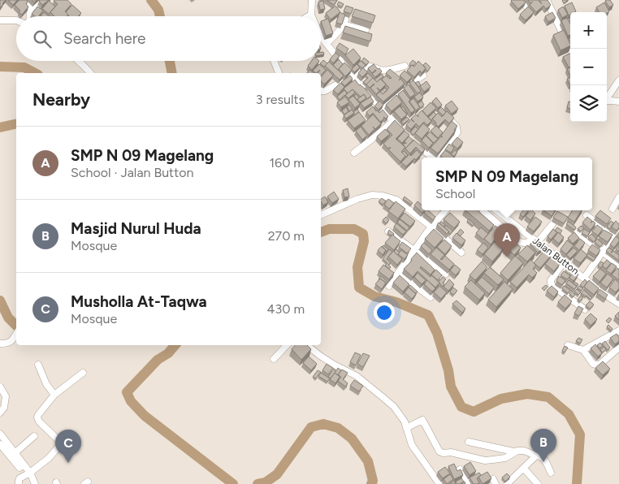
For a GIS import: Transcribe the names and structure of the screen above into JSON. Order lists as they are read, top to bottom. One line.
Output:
{"streets":{"street":["Jalan Button"]},"page":{"map_buttons":["+","−"],"search":"Search here","heading":["Nearby","3 results"],"list":[{"mark":"A","name":"SMP N 09 Magelang","note":"School · Jalan Button","value":"160 m"},{"mark":"B","name":"Masjid Nurul Huda","note":"Mosque","value":"270 m"},{"mark":"C","name":"Musholla At-Taqwa","note":"Mosque","value":"430 m"}],"popup":["SMP N 09 Magelang","School"],"pins":["A","B","C"]}}
